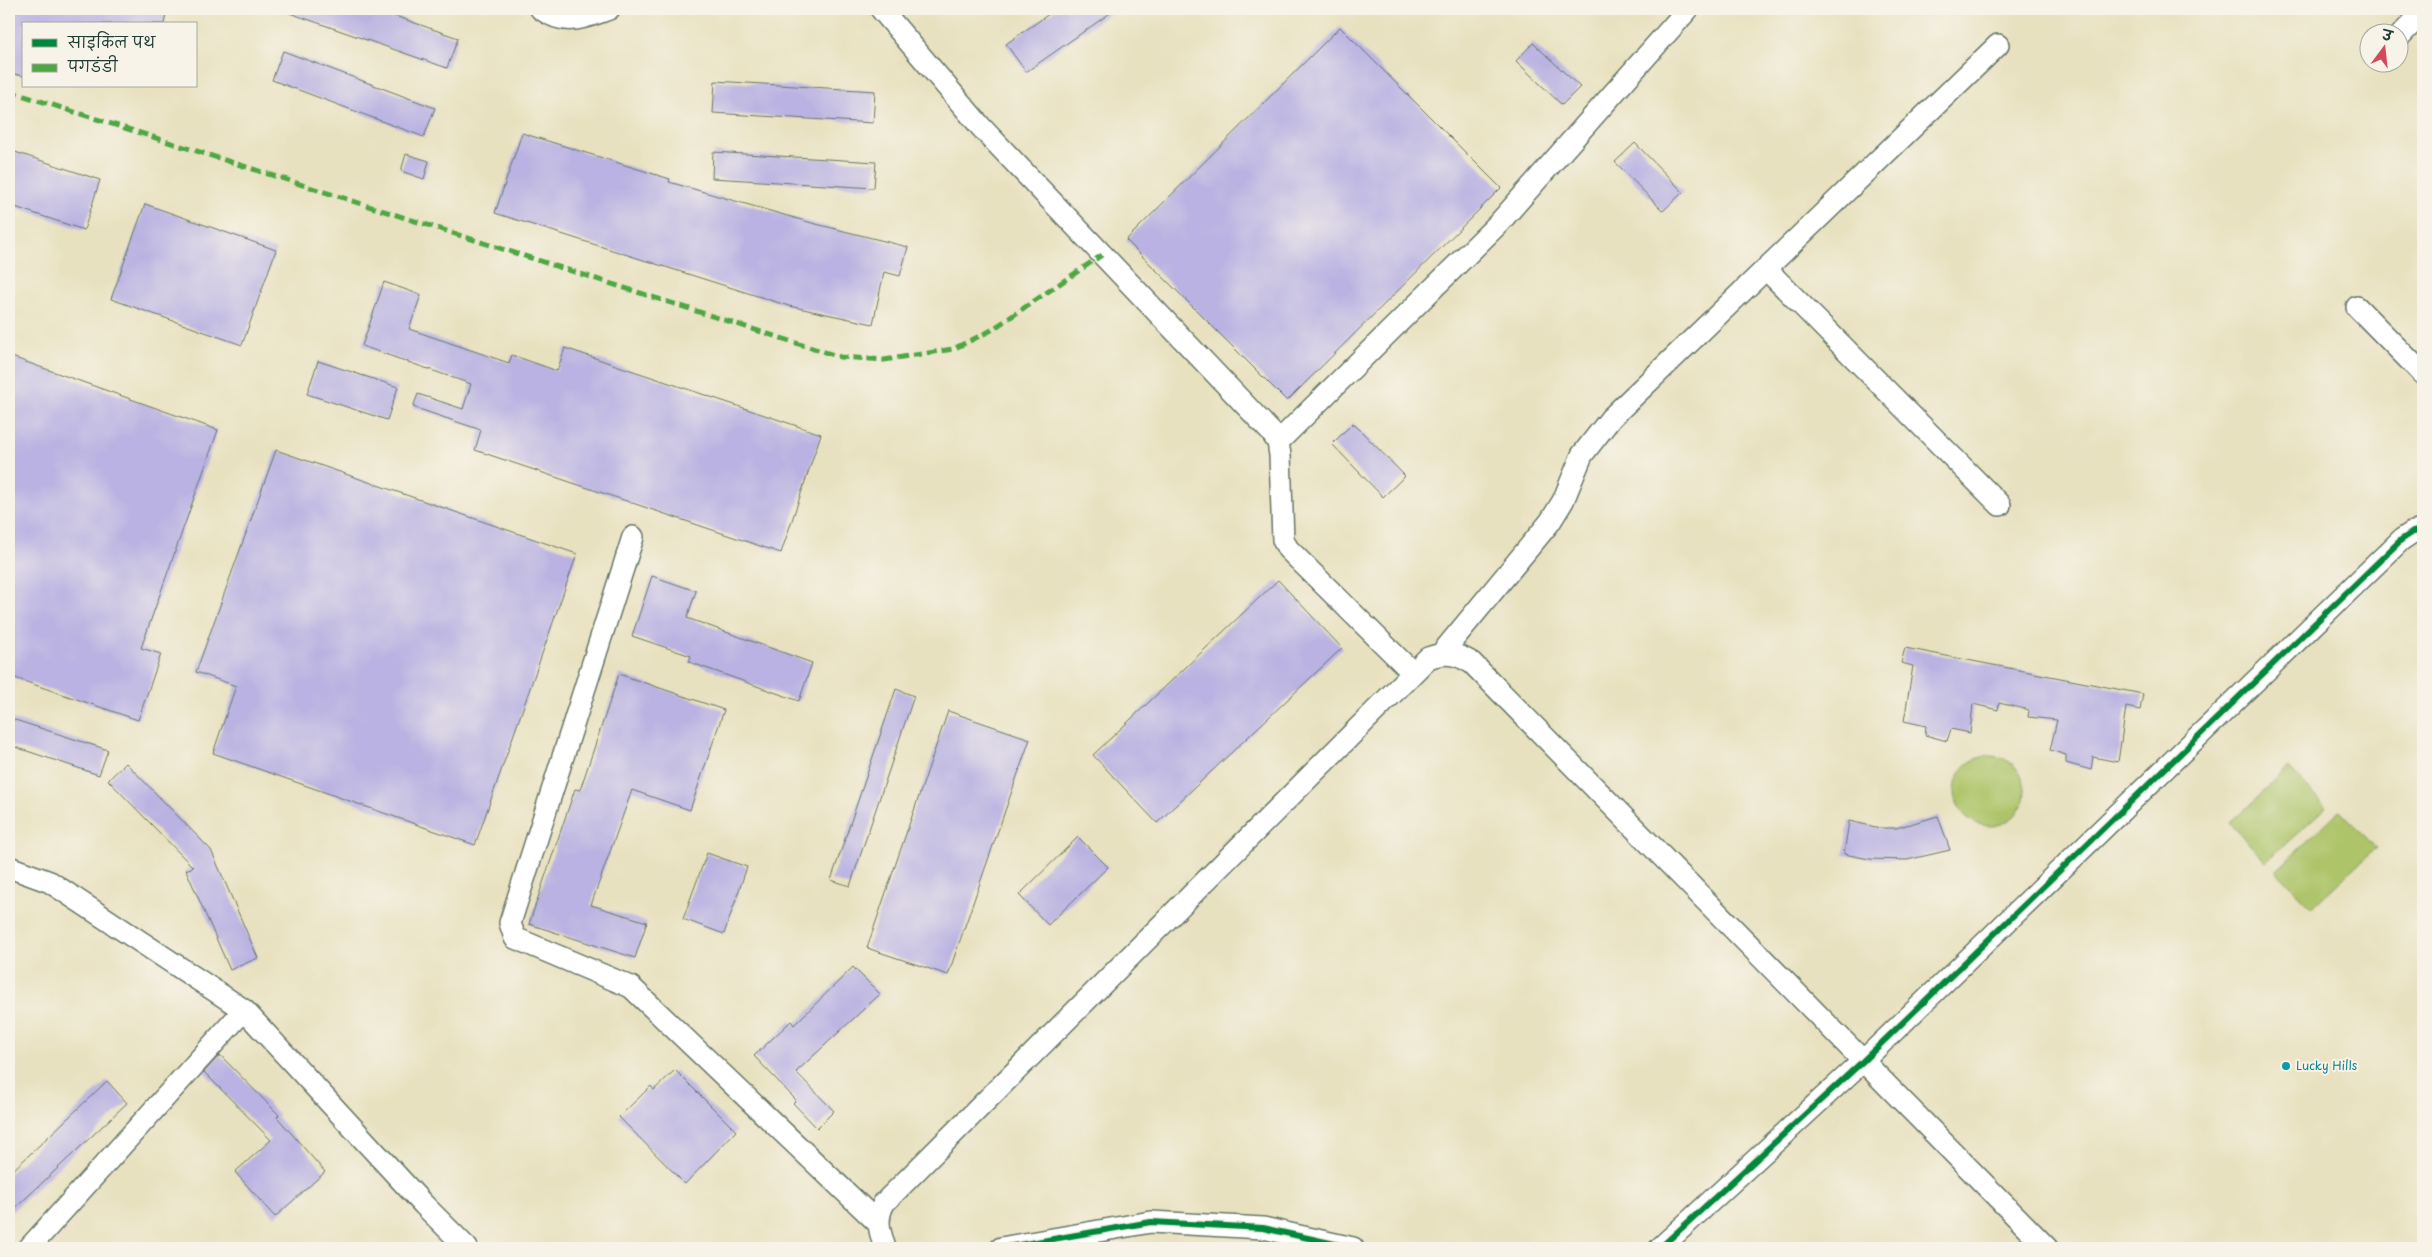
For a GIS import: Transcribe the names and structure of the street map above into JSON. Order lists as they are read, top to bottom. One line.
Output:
{"places":["Lucky Hills"],"legend":["साइकिल पथ","पगडंडी"],"north":"top"}
